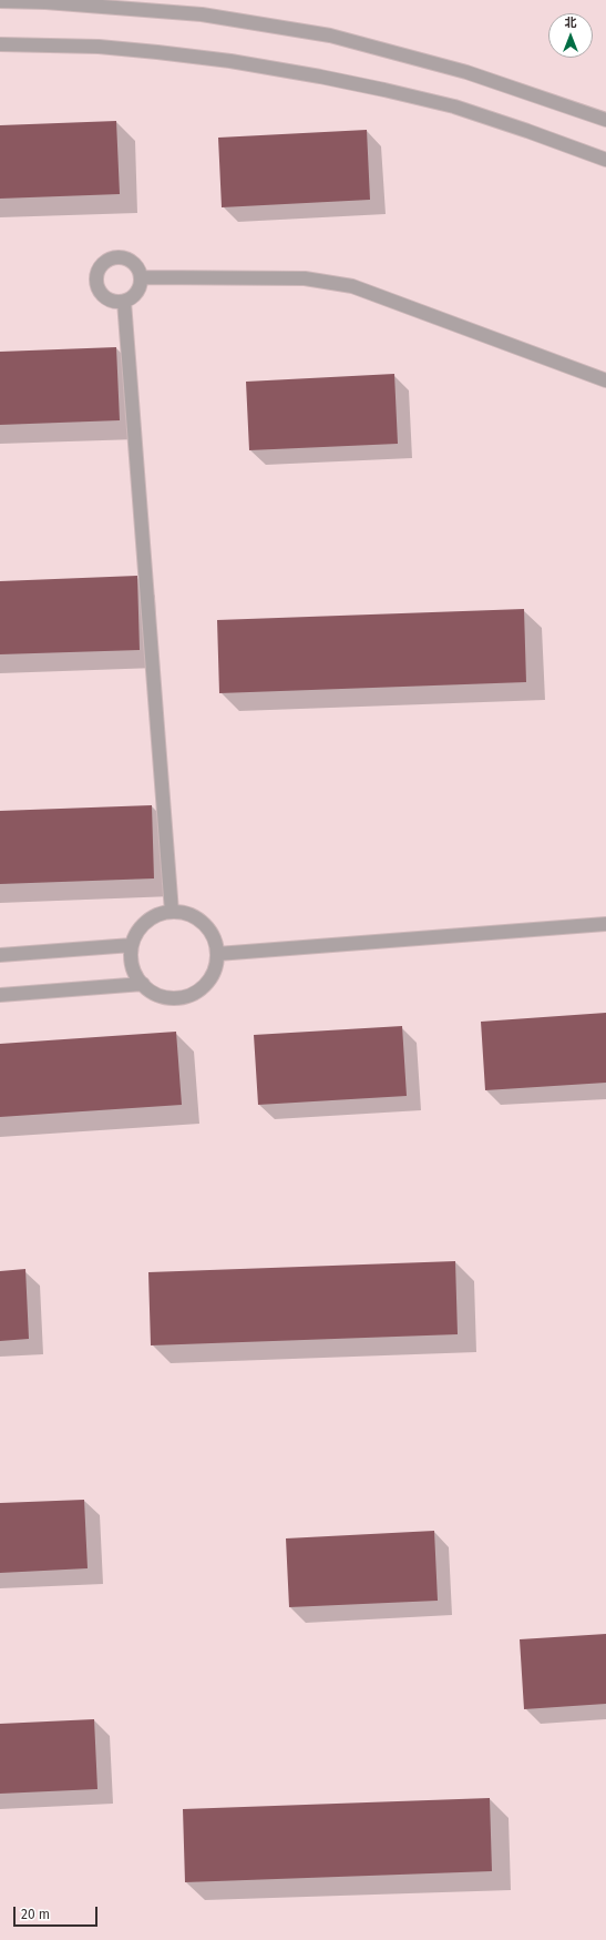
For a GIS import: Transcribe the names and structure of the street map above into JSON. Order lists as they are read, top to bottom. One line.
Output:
{"scale_bar":"20 m","north":"top"}
